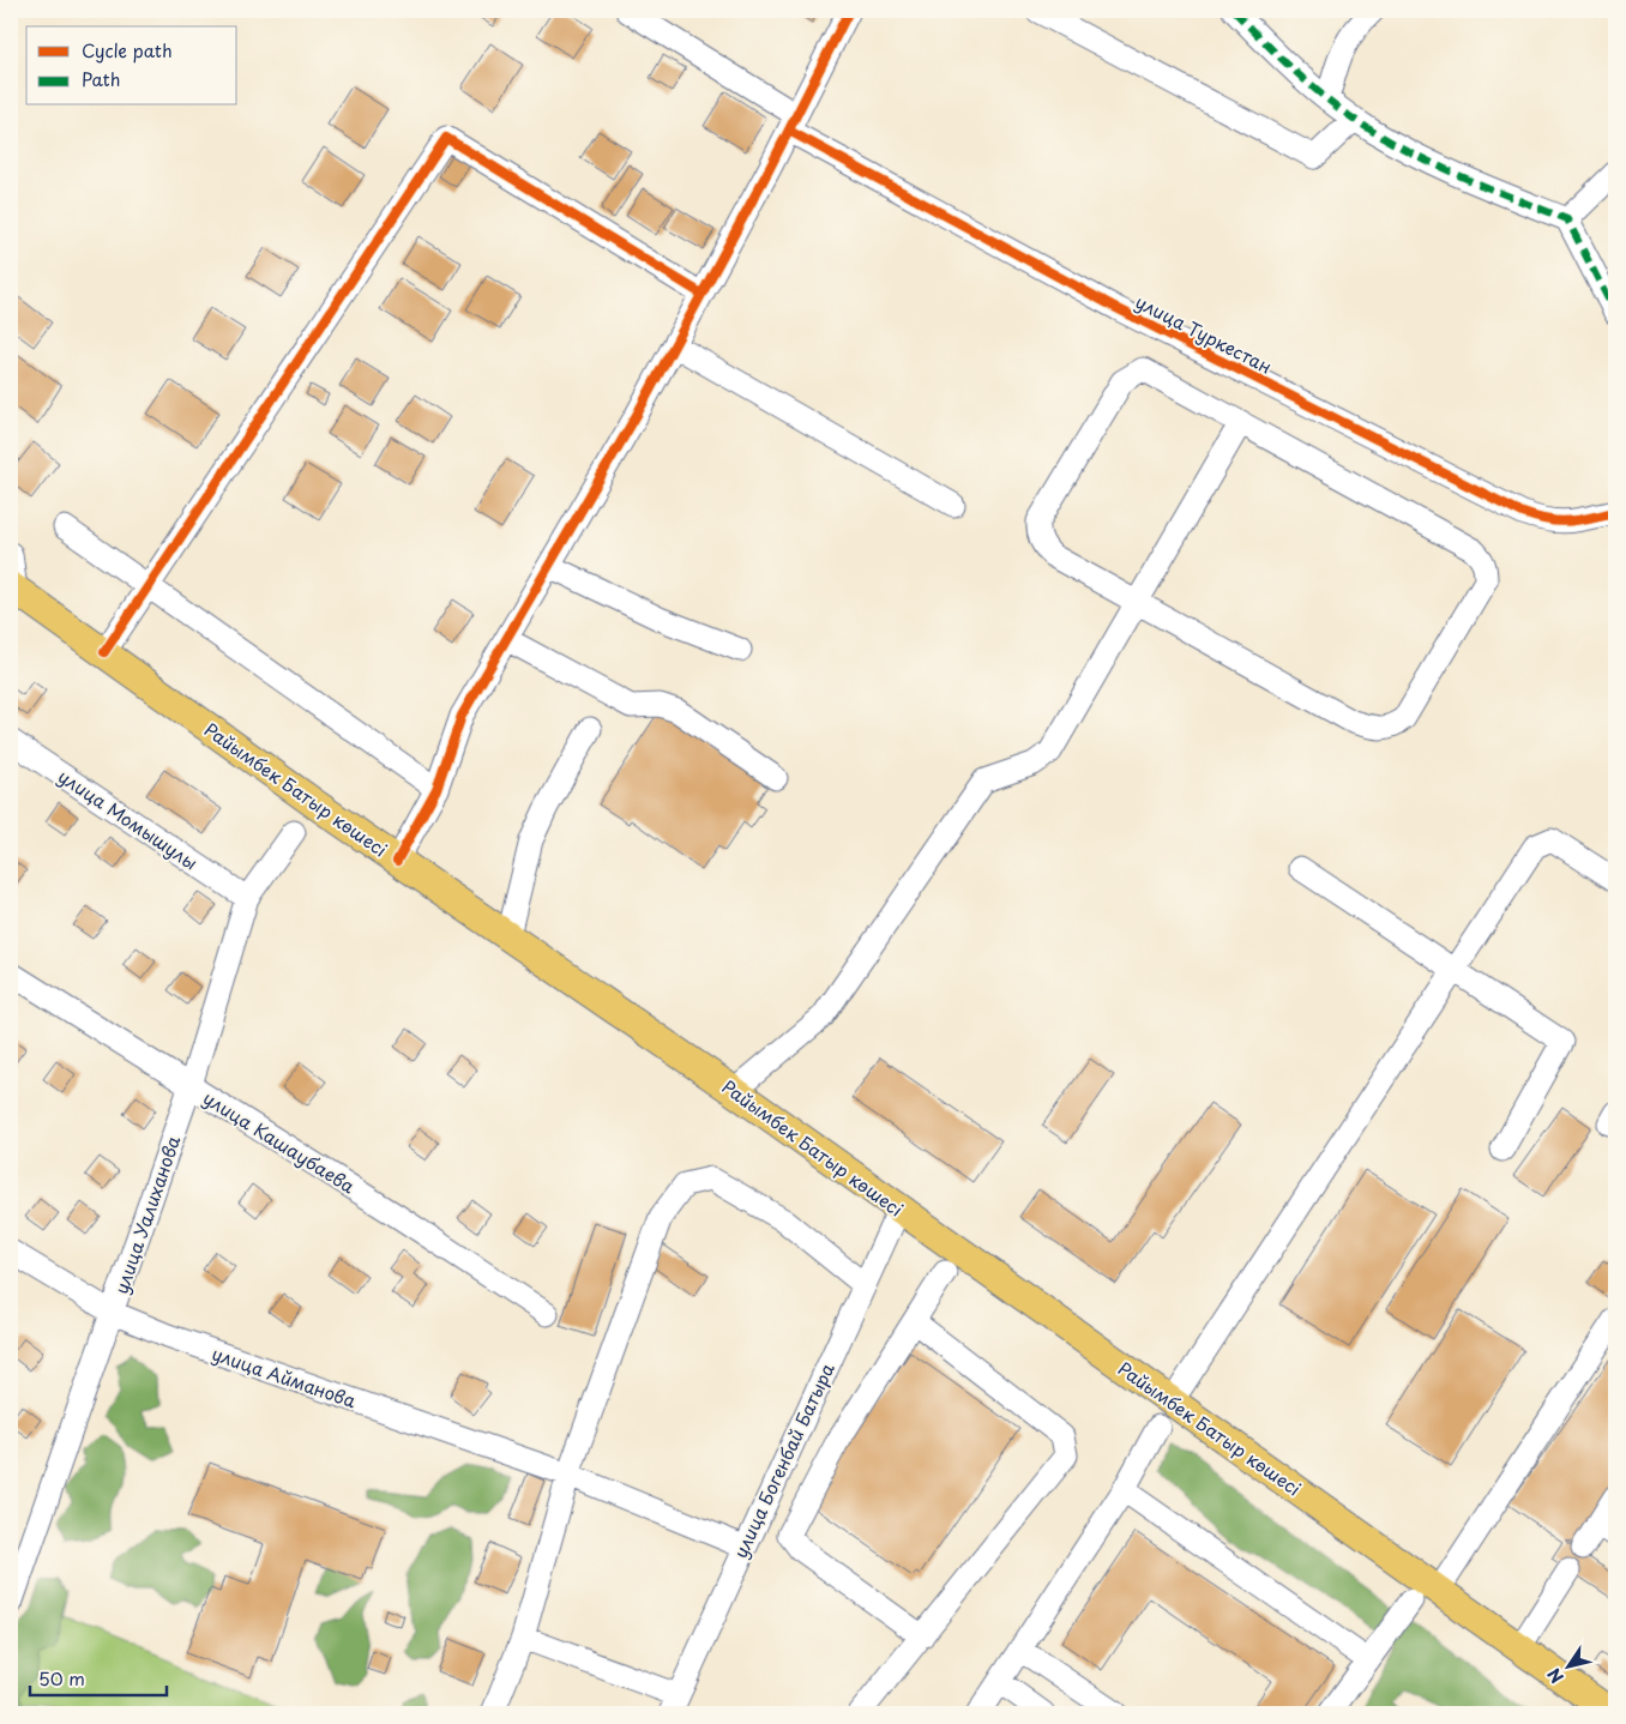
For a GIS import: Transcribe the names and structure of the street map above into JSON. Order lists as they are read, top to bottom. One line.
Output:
{"streets":{"main road":["Райымбек Батыр көшесі"],"street":["улица Туркестан","улица Момышулы","улица Кашаубаева","улица Уалиханова","улица Айманова","улица Богенбай Батыра"]},"crossings":[["Райымбек Батыр көшесі","улица Богенбай Батыра"],["улица Момышулы","улица Уалиханова"],["улица Кашаубаева","улица Уалиханова"],["улица Уалиханова","улица Айманова"],["улица Айманова","улица Богенбай Батыра"]],"legend":["Cycle path","Path"],"scale_bar":"50 m","north":"bottom left"}
